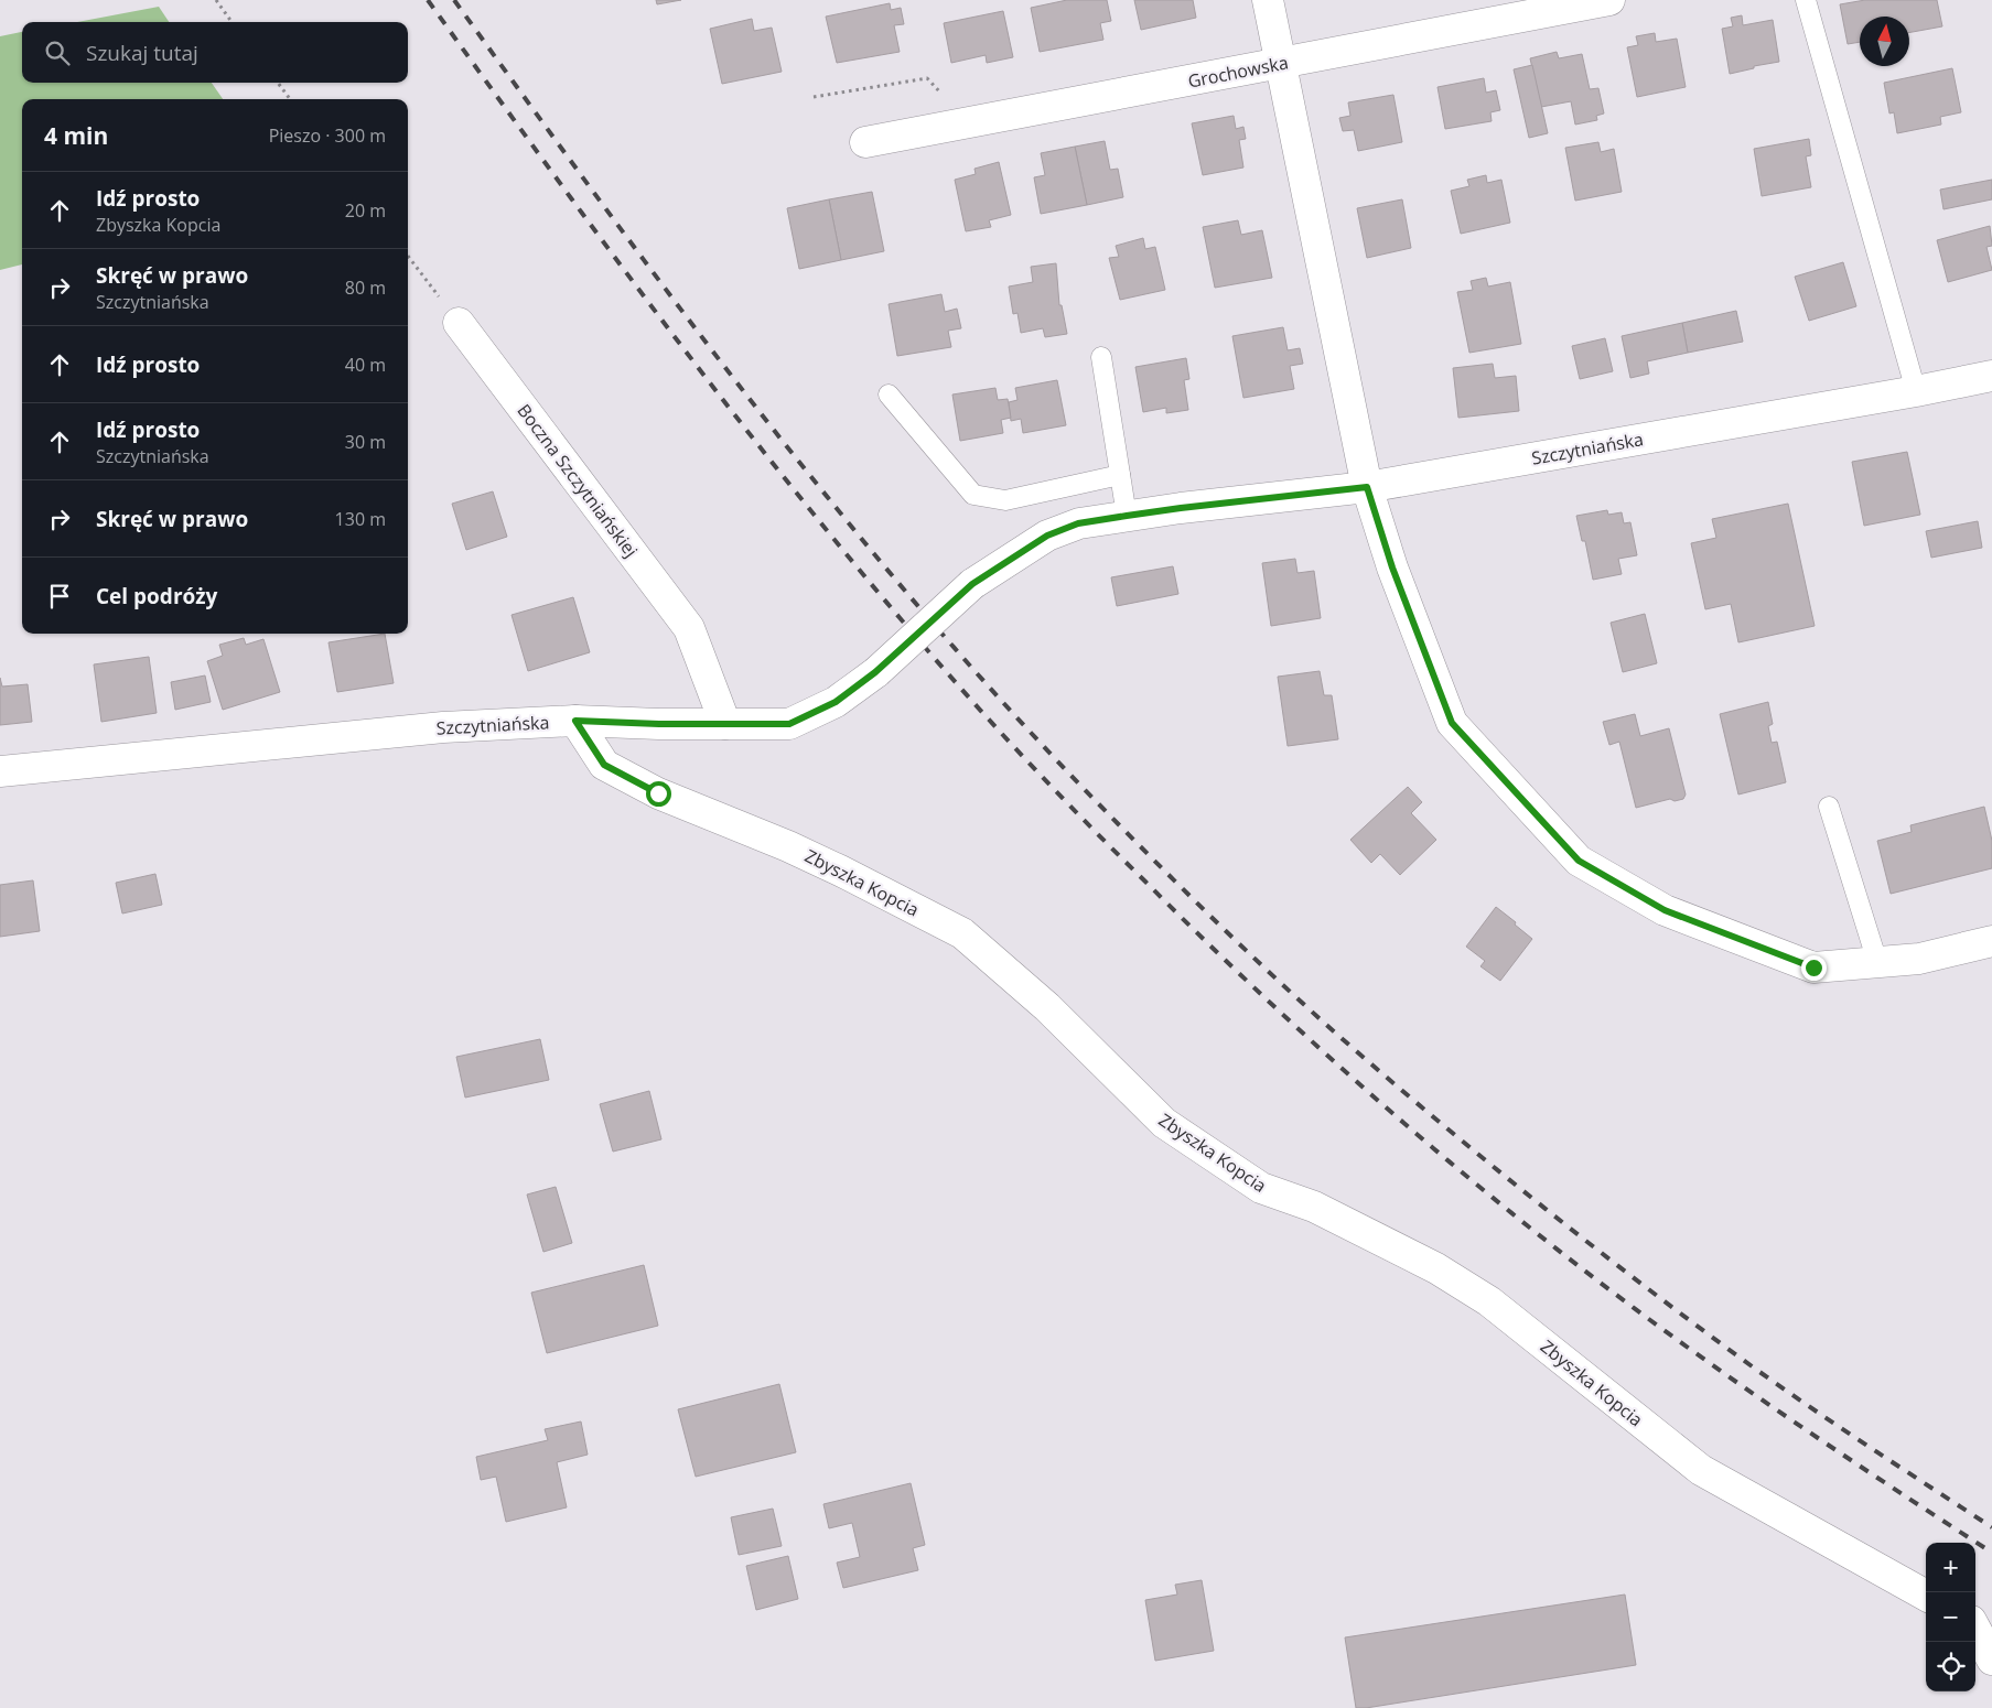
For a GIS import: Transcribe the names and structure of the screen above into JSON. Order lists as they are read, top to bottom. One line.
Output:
{"streets":{"street":["Grochowska","Szczytniańska","Boczna Szczytniańskiej","Zbyszka Kopcia"]},"crossings":[["Szczytniańska","Boczna Szczytniańskiej"],["Szczytniańska","Zbyszka Kopcia"]],"north":"top","page":{"search":"Szukaj tutaj","heading":["4 min","Pieszo · 300 m"],"list":[["Idź prosto","Zbyszka Kopcia","20 m"],["Skręć w prawo","Szczytniańska","80 m"],["Idź prosto","40 m"],["Idź prosto","Szczytniańska","30 m"],["Skręć w prawo","130 m"],"Cel podróży"],"map_buttons":["+","−"]}}
